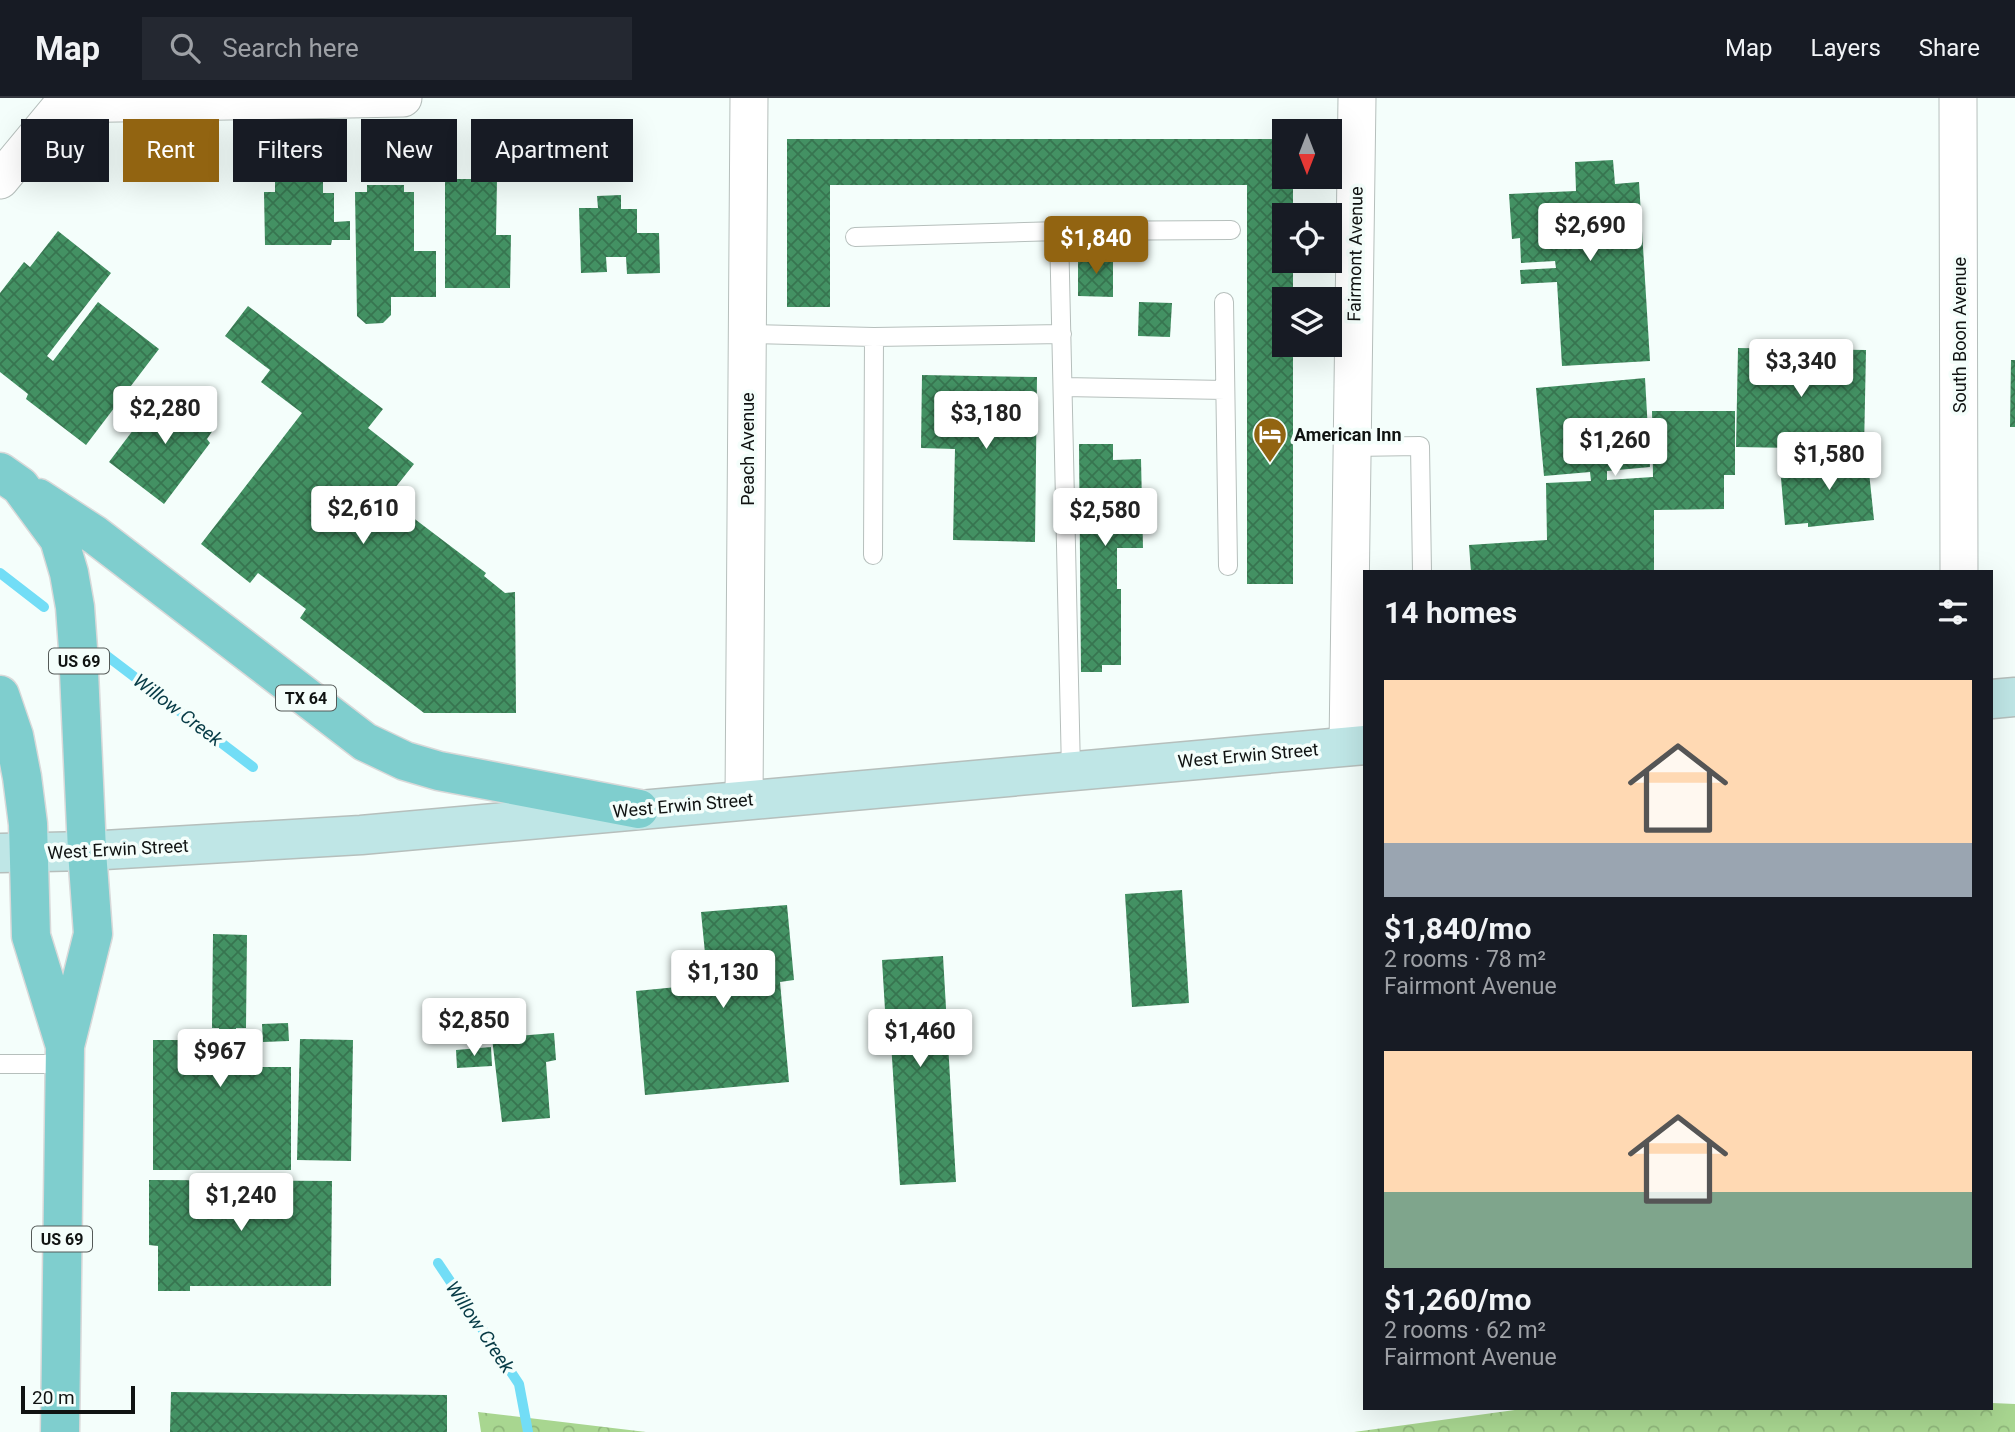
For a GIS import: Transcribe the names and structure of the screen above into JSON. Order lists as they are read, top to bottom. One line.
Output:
{"streets":{"main road":["US 69","TX 64","West Erwin Street"],"street":["Fairmont Avenue","South Boon Avenue","Peach Avenue"]},"crossings":[["Fairmont Avenue","West Erwin Street"],["Peach Avenue","West Erwin Street"],["US 69","TX 64"],["US 69","West Erwin Street"],["TX 64","West Erwin Street"]],"water":["Willow Creek"],"places":{"hotel":["American Inn"]},"scale_bar":"20 m","north":"bottom","page":{"header":"Map","search":"Search here","nav":["Map","Layers","Share"],"chip":["Buy","Rent","Filters","New","Apartment"],"price":["$2,690","$1,840","$3,340","$2,280","$3,180","$1,260","$1,580","$2,610","$2,580","$1,130","$2,850","$1,460","$967","$1,240"],"heading":"14 homes","list":[{"name":"$1,840/mo","note":"2 rooms · 78 m² · Fairmont Avenue"},{"name":"$1,260/mo","note":"2 rooms · 62 m² · Fairmont Avenue"}],"scale":"20 m"}}
